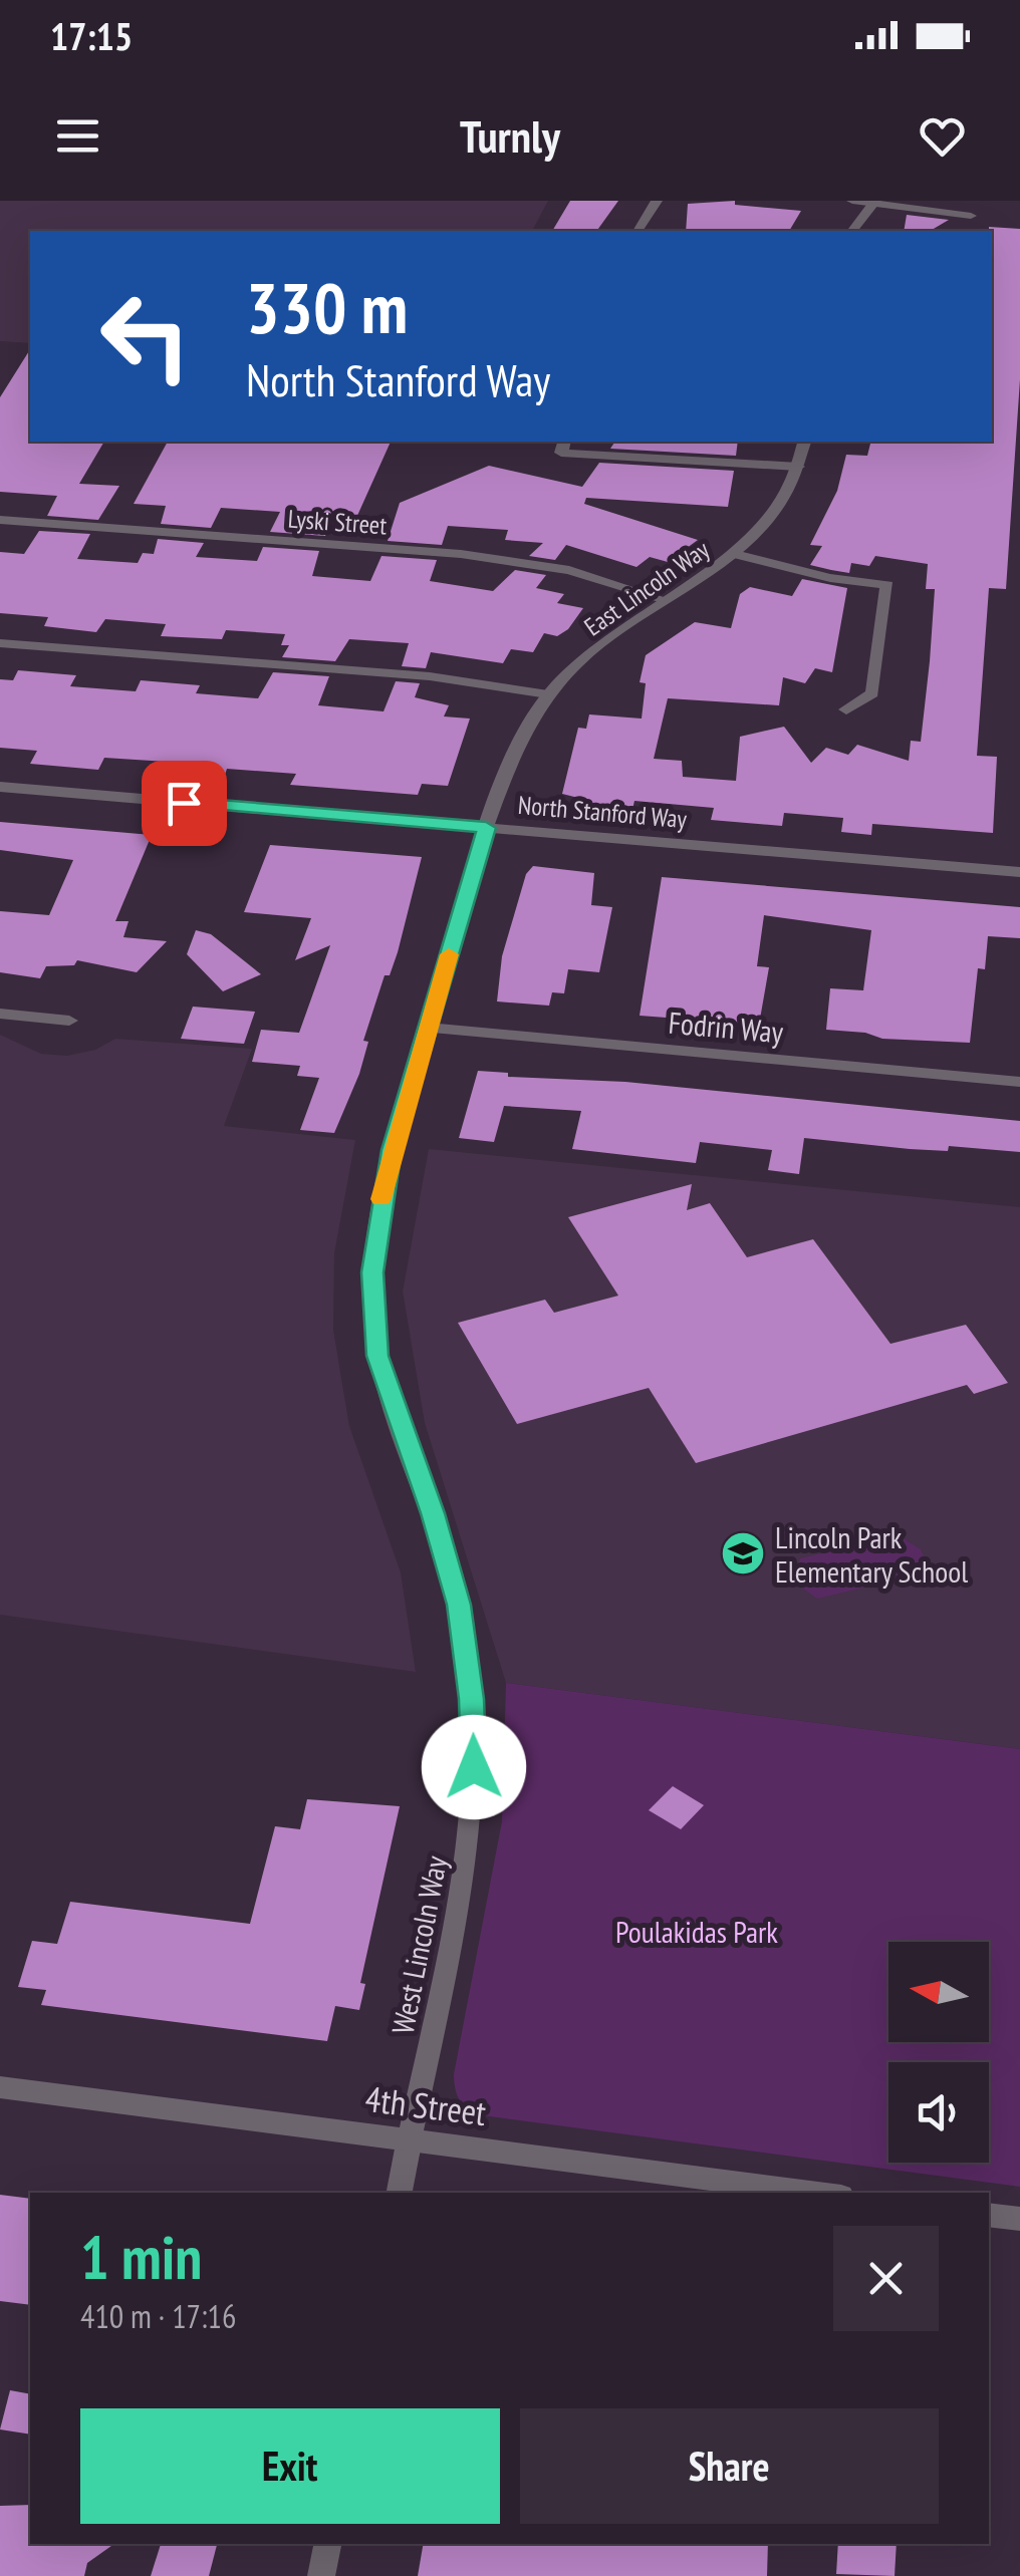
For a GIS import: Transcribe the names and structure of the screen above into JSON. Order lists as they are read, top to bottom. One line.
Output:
{"streets":{"street":["Lyski Street","East Lincoln Way","North Stanford Way","Fodrin Way","West Lincoln Way","4th Street"]},"crossings":[["Lyski Street","East Lincoln Way"],["East Lincoln Way","North Stanford Way"],["East Lincoln Way","West Lincoln Way"],["North Stanford Way","West Lincoln Way"],["Fodrin Way","West Lincoln Way"],["West Lincoln Way","4th Street"]],"parks":["Poulakidas Park"],"places":{"school or university":["Lincoln Park Elementary School"]},"north":"left","page":{"status":"17:15","header":"Turnly","turn":["330 m","North Stanford Way"],"heading":["1 min","410 m · 17:16"],"buttons":["Exit","Share"]}}
